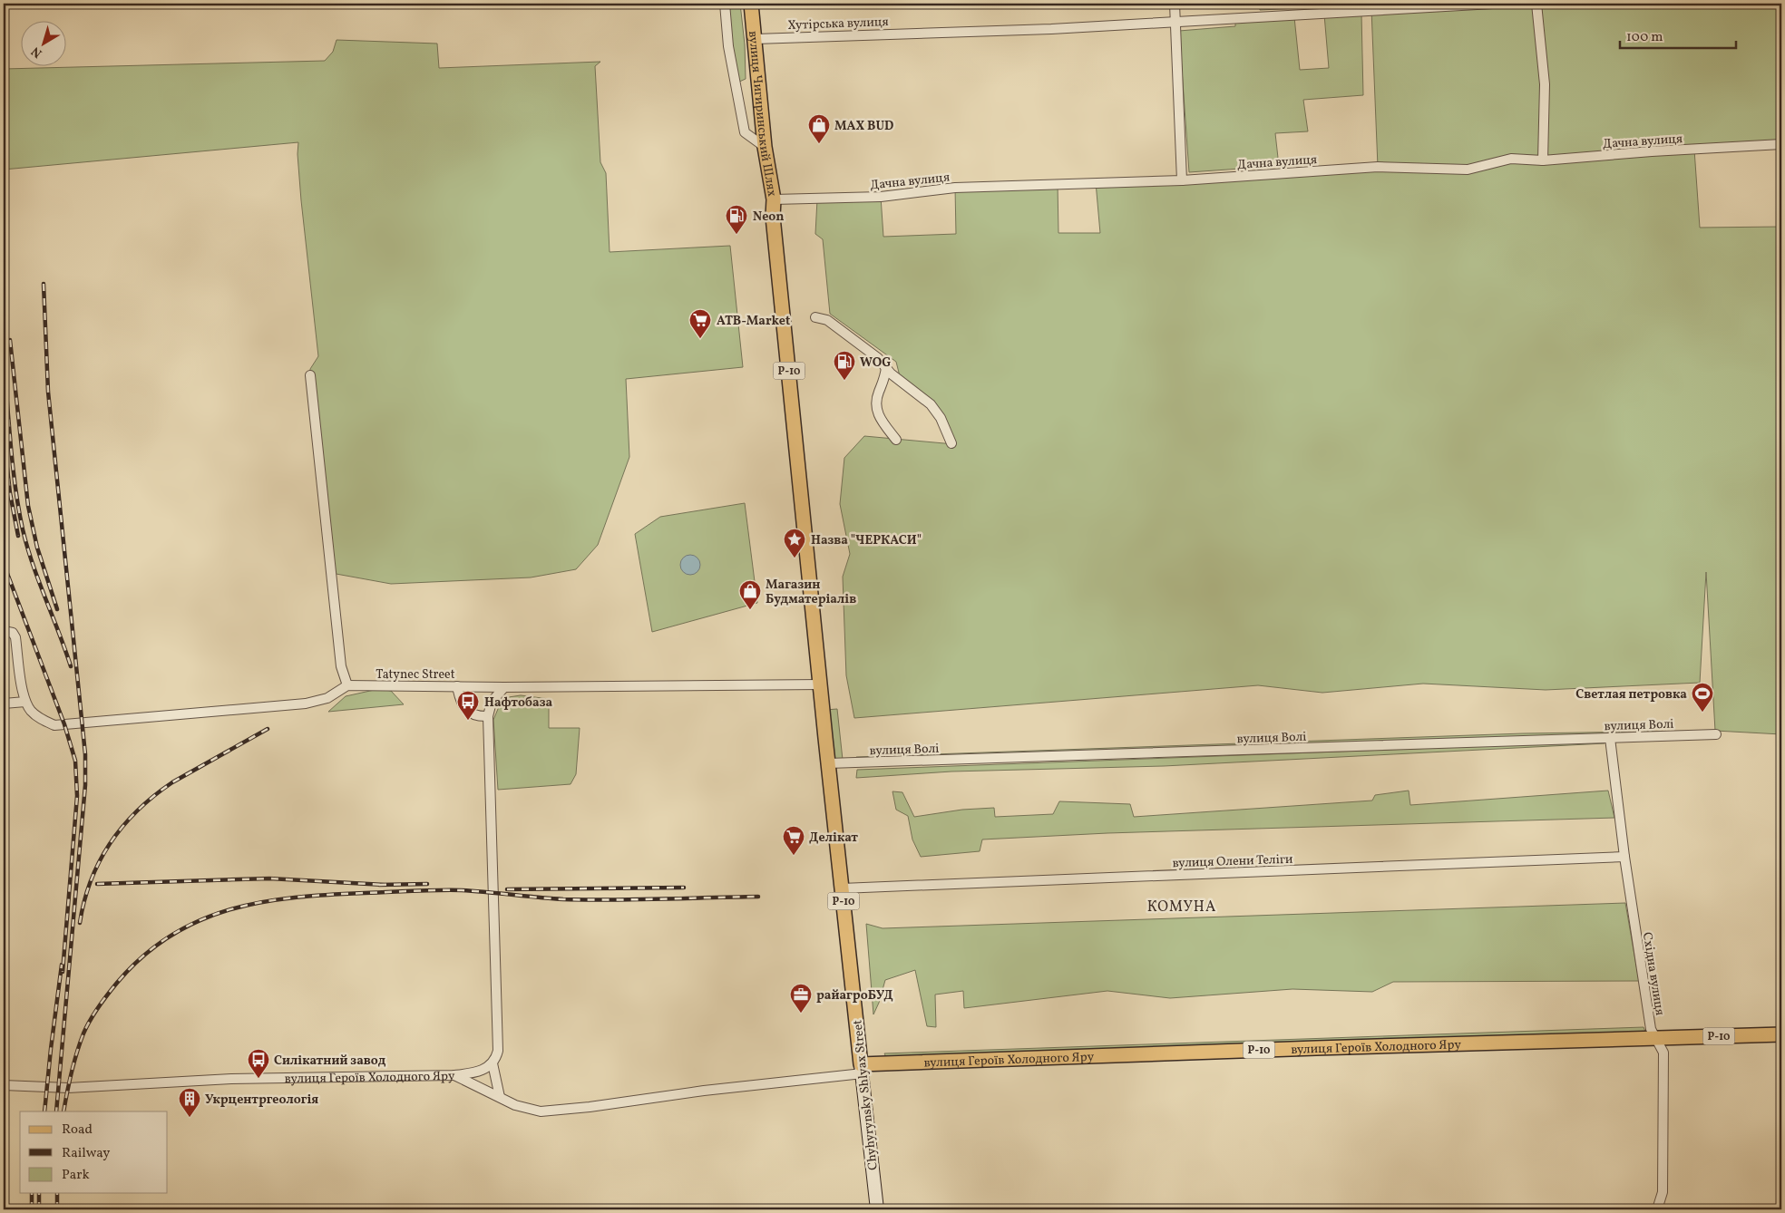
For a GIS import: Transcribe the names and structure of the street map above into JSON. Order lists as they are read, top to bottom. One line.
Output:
{"streets":{"main road":["вулиця Чигиринський Шлях","Р-10","вулиця Героїв Холодного Яру","Chyhyrynsky Shlyax Street"],"street":["Хутірська вулиця","Дачна вулиця","Tatynec Street","вулиця Волі","вулиця Олени Теліги","Східна вулиця"]},"crossings":[["Хутірська вулиця","вулиця Чигиринський Шлях"],["вулиця Чигиринський Шлях","Дачна вулиця"],["вулиця Чигиринський Шлях","Tatynec Street"],["вулиця Чигиринський Шлях","вулиця Волі"],["вулиця Чигиринський Шлях","Chyhyrynsky Shlyax Street"],["вулиця Волі","Східна вулиця"],["вулиця Волі","Chyhyrynsky Shlyax Street"],["вулиця Олени Теліги","Східна вулиця"],["вулиця Олени Теліги","Chyhyrynsky Shlyax Street"],["Східна вулиця","вулиця Героїв Холодного Яру"],["вулиця Героїв Холодного Яру","Chyhyrynsky Shlyax Street"]],"districts":["КОМУНА"],"places":{"shop":["MAX BUD","Магазин Будматеріалів"],"fuel station":["Neon","WOG"],"supermarket":["ATB-Market","Делікат"],"place":["Назва \"ЧЕРКАСИ\""],"sports":["Светлая петровка"],"bus stop":["Нафтобаза","Силікатний завод"],"office":["райагроБУД"],"building":["Укрцентргеологія"]},"legend":["Road","Railway","Park"],"scale_bar":"100 m","north":"bottom left"}
